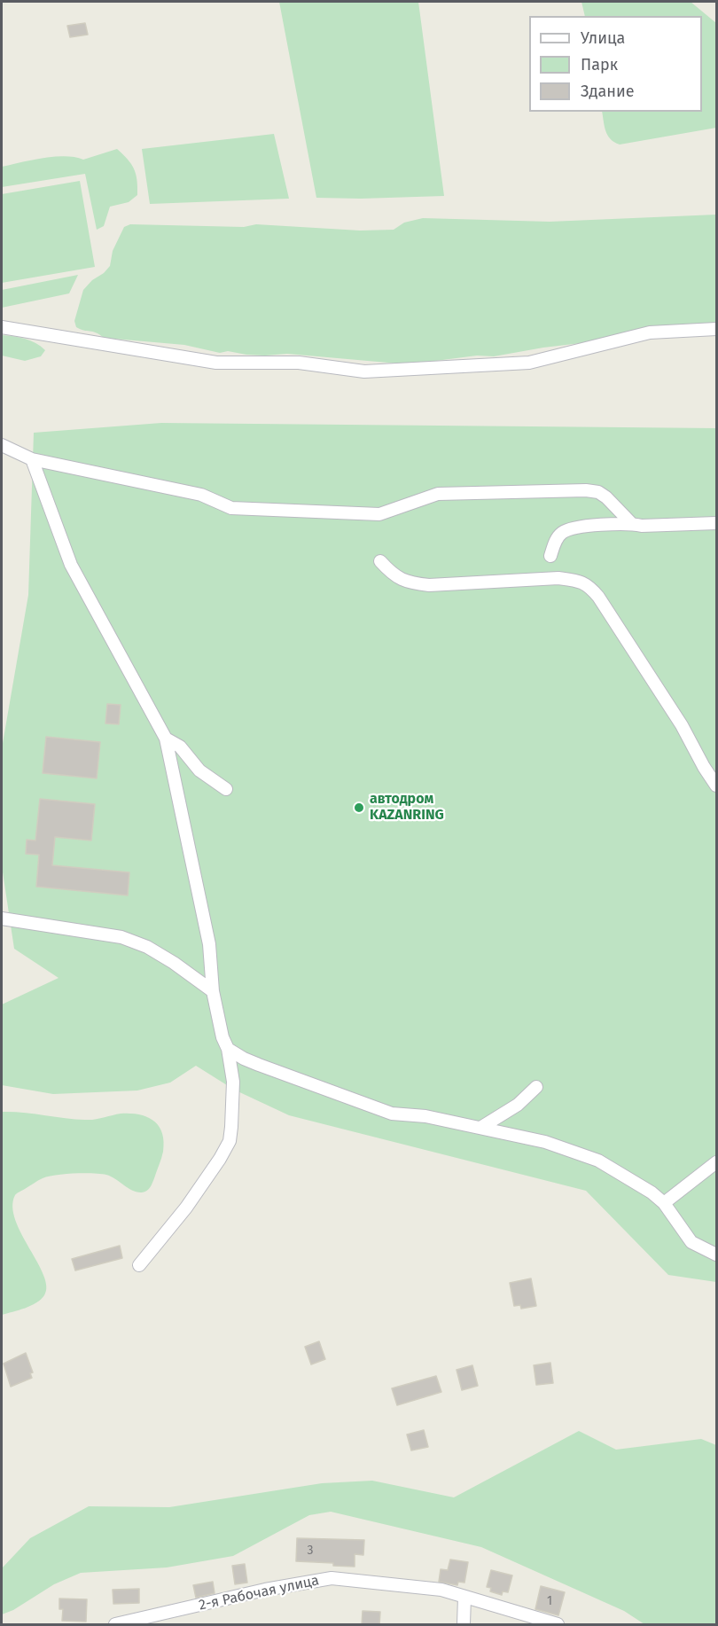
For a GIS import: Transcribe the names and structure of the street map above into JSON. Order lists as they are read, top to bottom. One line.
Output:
{"streets":{"street":["2-я Рабочая улица"]},"places":["автодром KAZANRING"],"house_numbers":["3","1"],"legend":["Улица","Парк","Здание"]}
